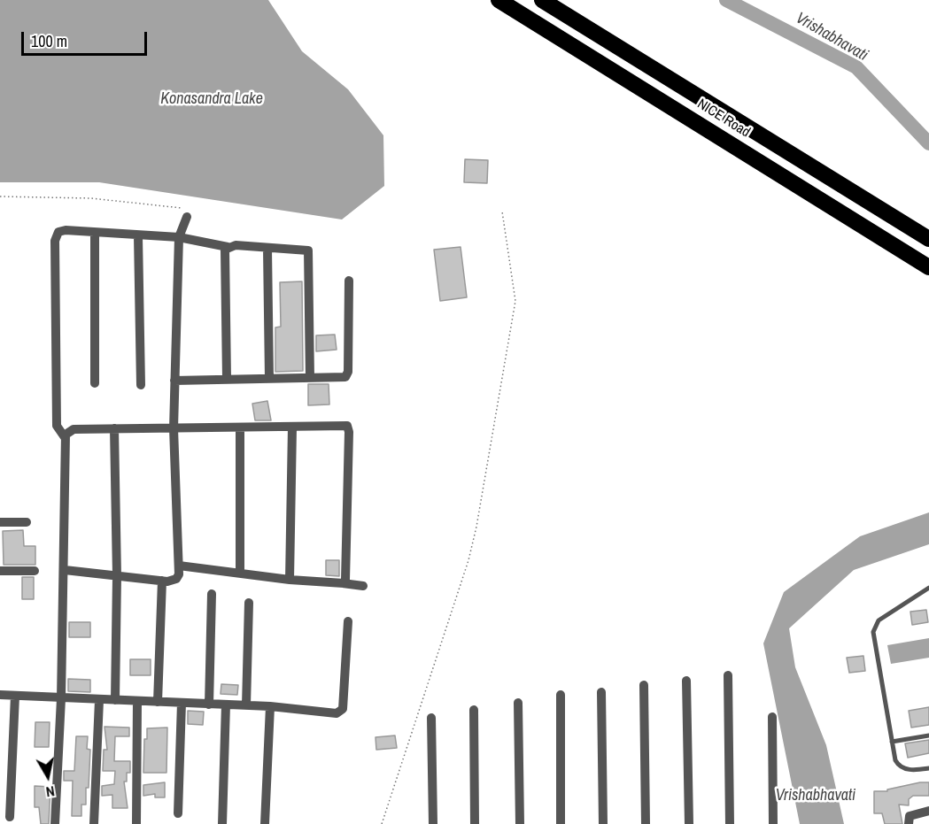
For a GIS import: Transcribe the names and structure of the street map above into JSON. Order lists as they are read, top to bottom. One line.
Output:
{"streets":{"highway":["NICE Road"]},"water":["Vrishabhavati","Konasandra Lake"],"scale_bar":"100 m","north":"bottom"}
